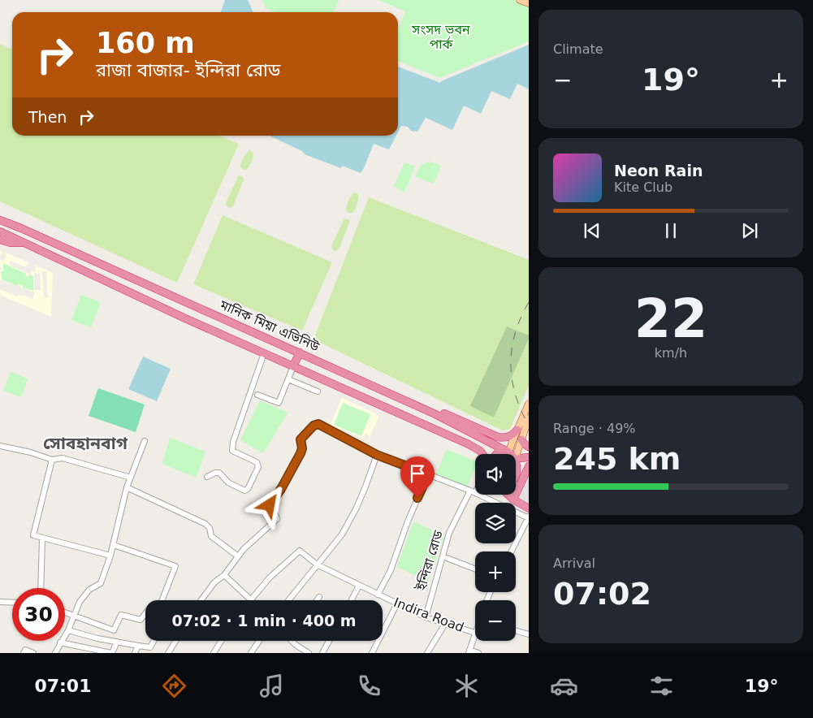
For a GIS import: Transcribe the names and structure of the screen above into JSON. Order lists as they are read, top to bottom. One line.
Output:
{"streets":{"highway":["মানিক মিয়া এভিনিউ"],"street":["ইন্দিরা রোড","Indira Road"]},"crossings":[["ইন্দিরা রোড","Indira Road"]],"districts":["সোবহানবাগ"],"parks":["সংসদ ভবন পার্ক"],"page":{"tile":["Climate",["22","km/h"],["Range · 49%","245 km"],["Arrival","07:02"]],"turn":["160 m","রাজা বাজার- ইন্দিরা রোড"],"heat":["−","19°","+"],"then":"Then","song":["Neon Rain","Kite Club"],"map_buttons":["+","−"],"limit":"30","trip":"07:02 · 1 min · 400 m","tabs":["07:01","19°"]}}
